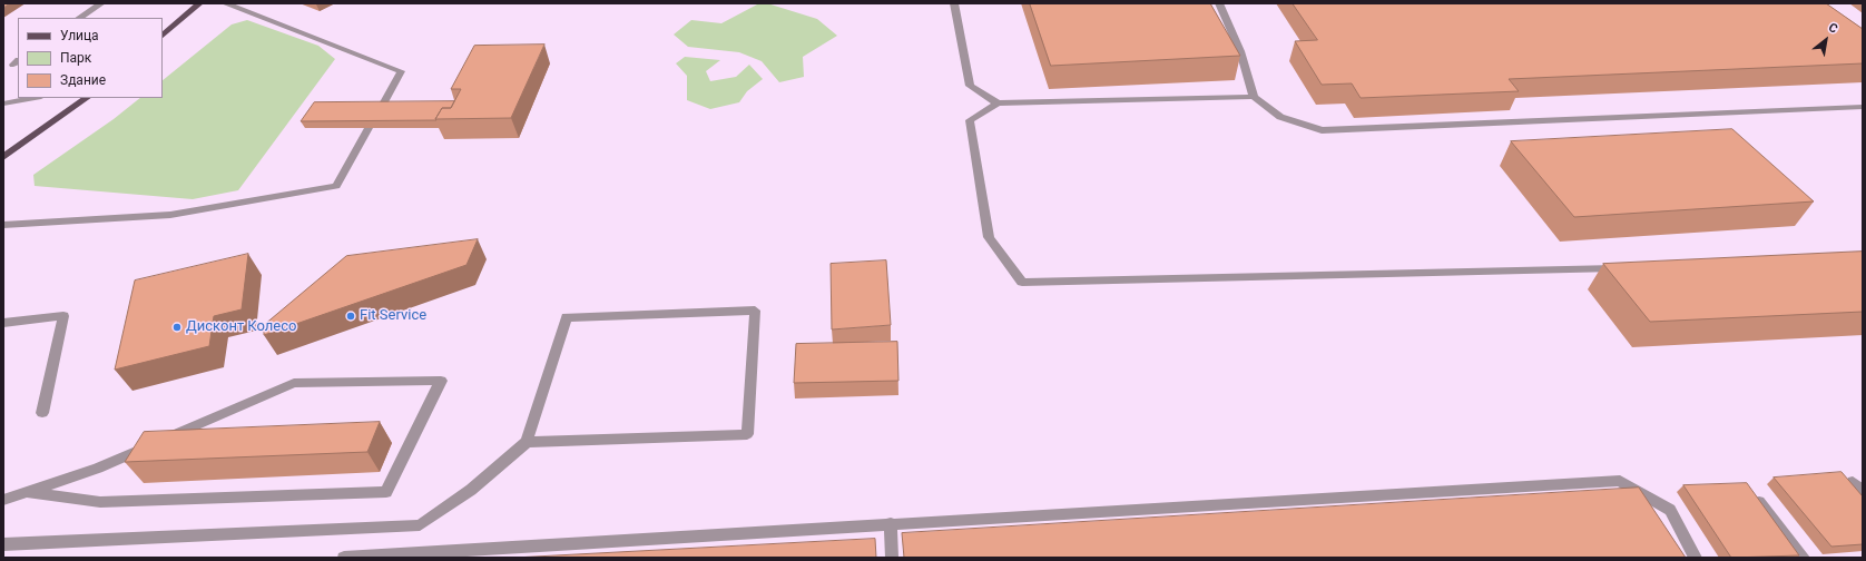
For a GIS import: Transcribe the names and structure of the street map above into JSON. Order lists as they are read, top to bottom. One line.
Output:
{"places":["Fit Service","Дисконт Колесо"],"legend":["Улица","Парк","Здание"],"north":"top right"}
